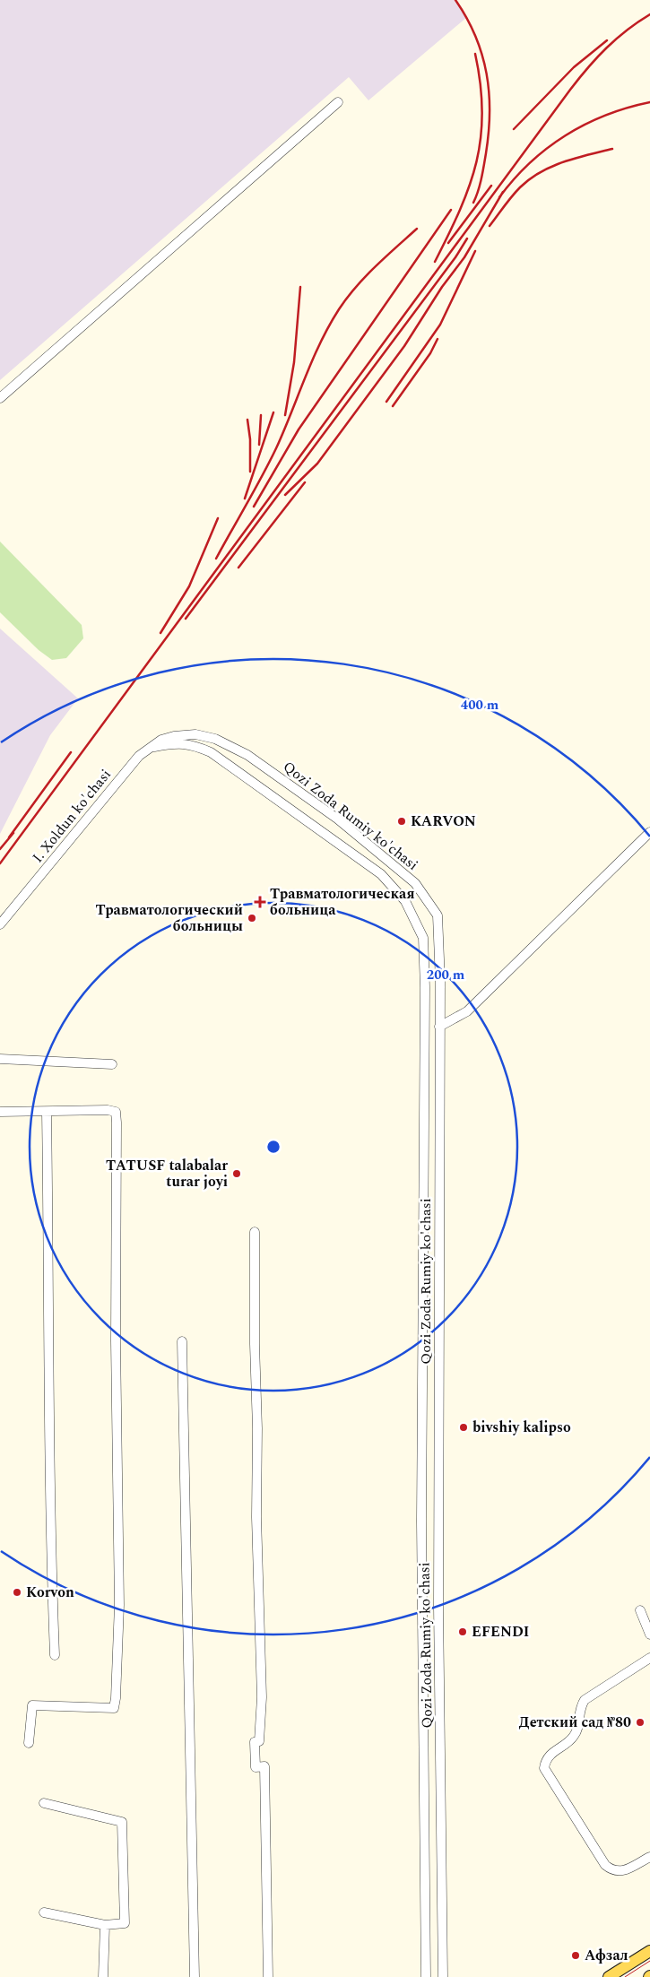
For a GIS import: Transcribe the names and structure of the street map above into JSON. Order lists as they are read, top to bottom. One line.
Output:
{"streets":{"street":["I. Xoldun ko'chasi","Qozi Zoda Rumiy ko'chasi"]},"crossings":[["I. Xoldun ko'chasi","Qozi Zoda Rumiy ko'chasi"]],"places":{"other":["KARVON","Травматологический больницы","TATUSF talabalar turar joyi","bivshiy kalipso","Korvon","EFENDI","Детский сад №80","Афзал"],"health":["Травматологическая больница"]},"rings":["400 m","200 m"]}
